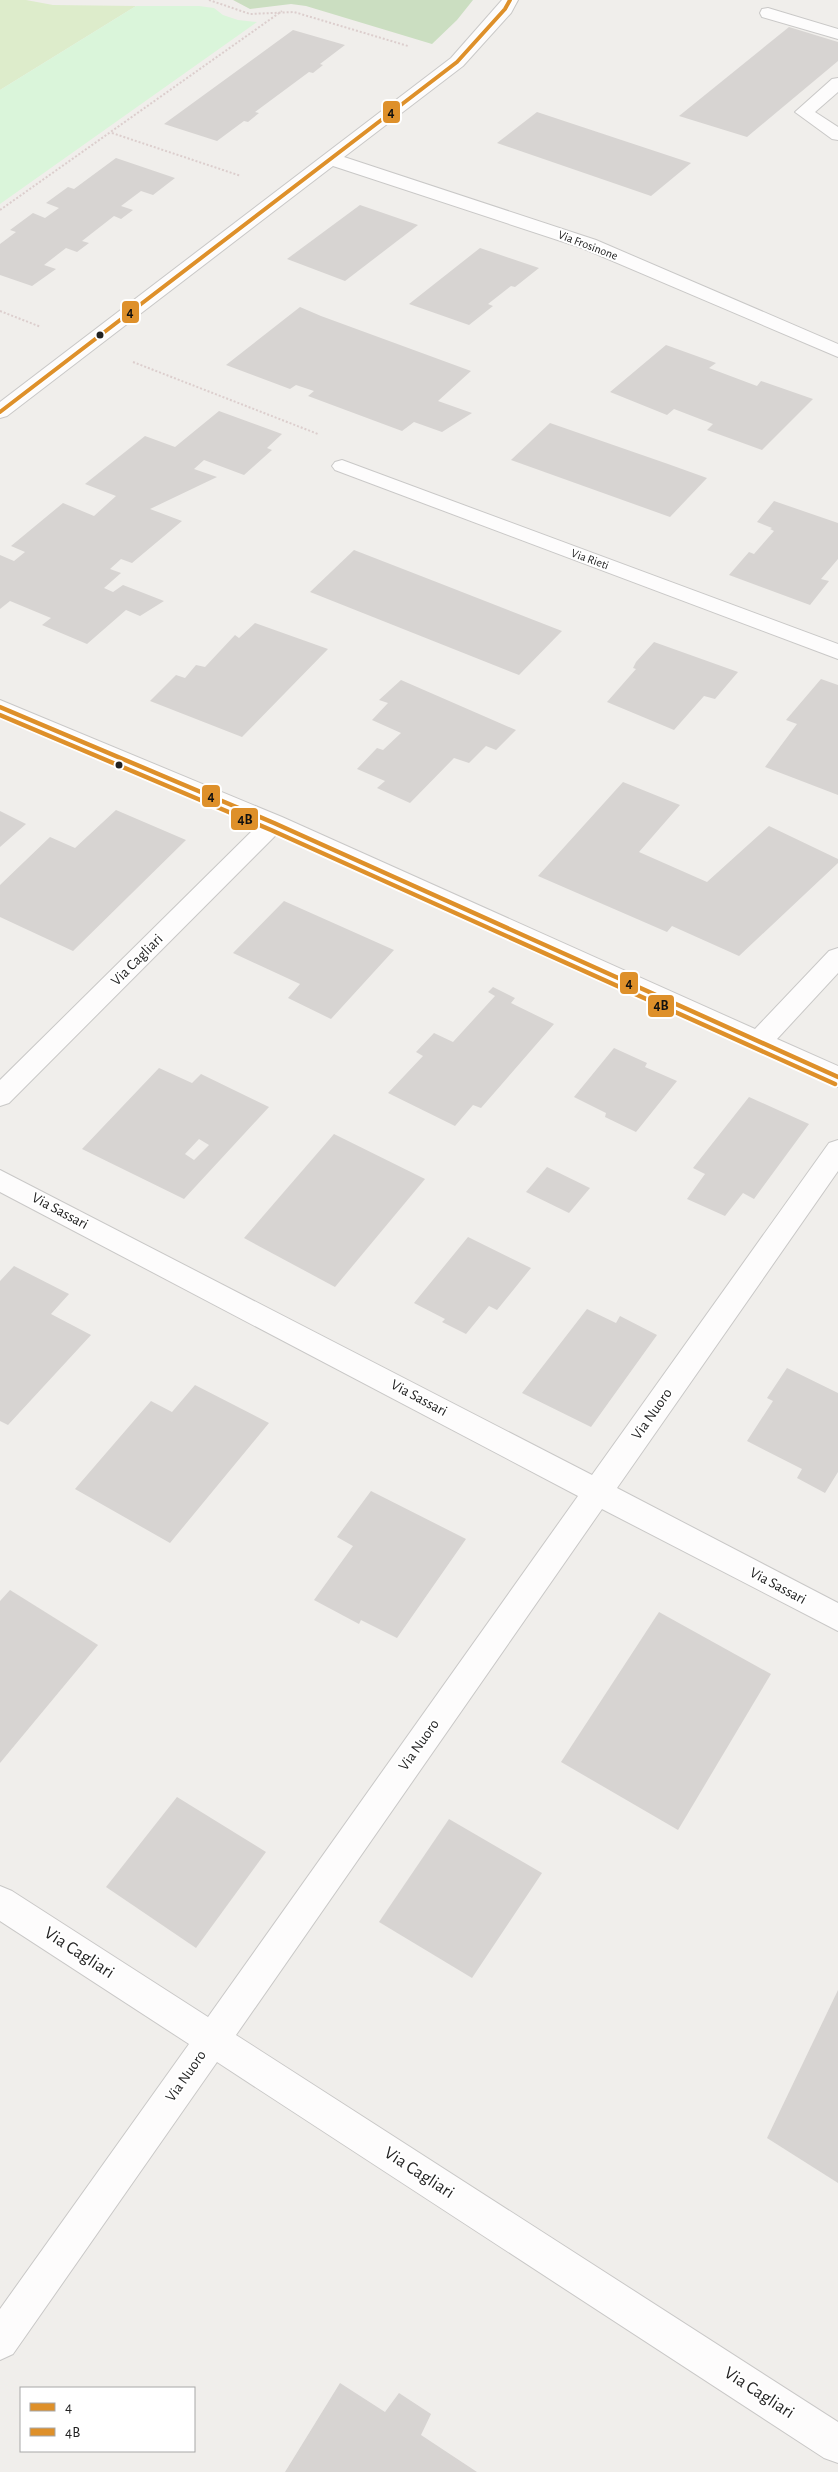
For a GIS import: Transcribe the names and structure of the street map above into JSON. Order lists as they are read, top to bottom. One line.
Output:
{"streets":{"street":["Via Frosinone","Via Rieti","Via Cagliari","Via Sassari","Via Nuoro"]},"crossings":[["Via Cagliari","Via Nuoro"],["Via Sassari","Via Nuoro"]],"lines":["transit line 4","transit line 4B"],"legend":["4","4B"]}
